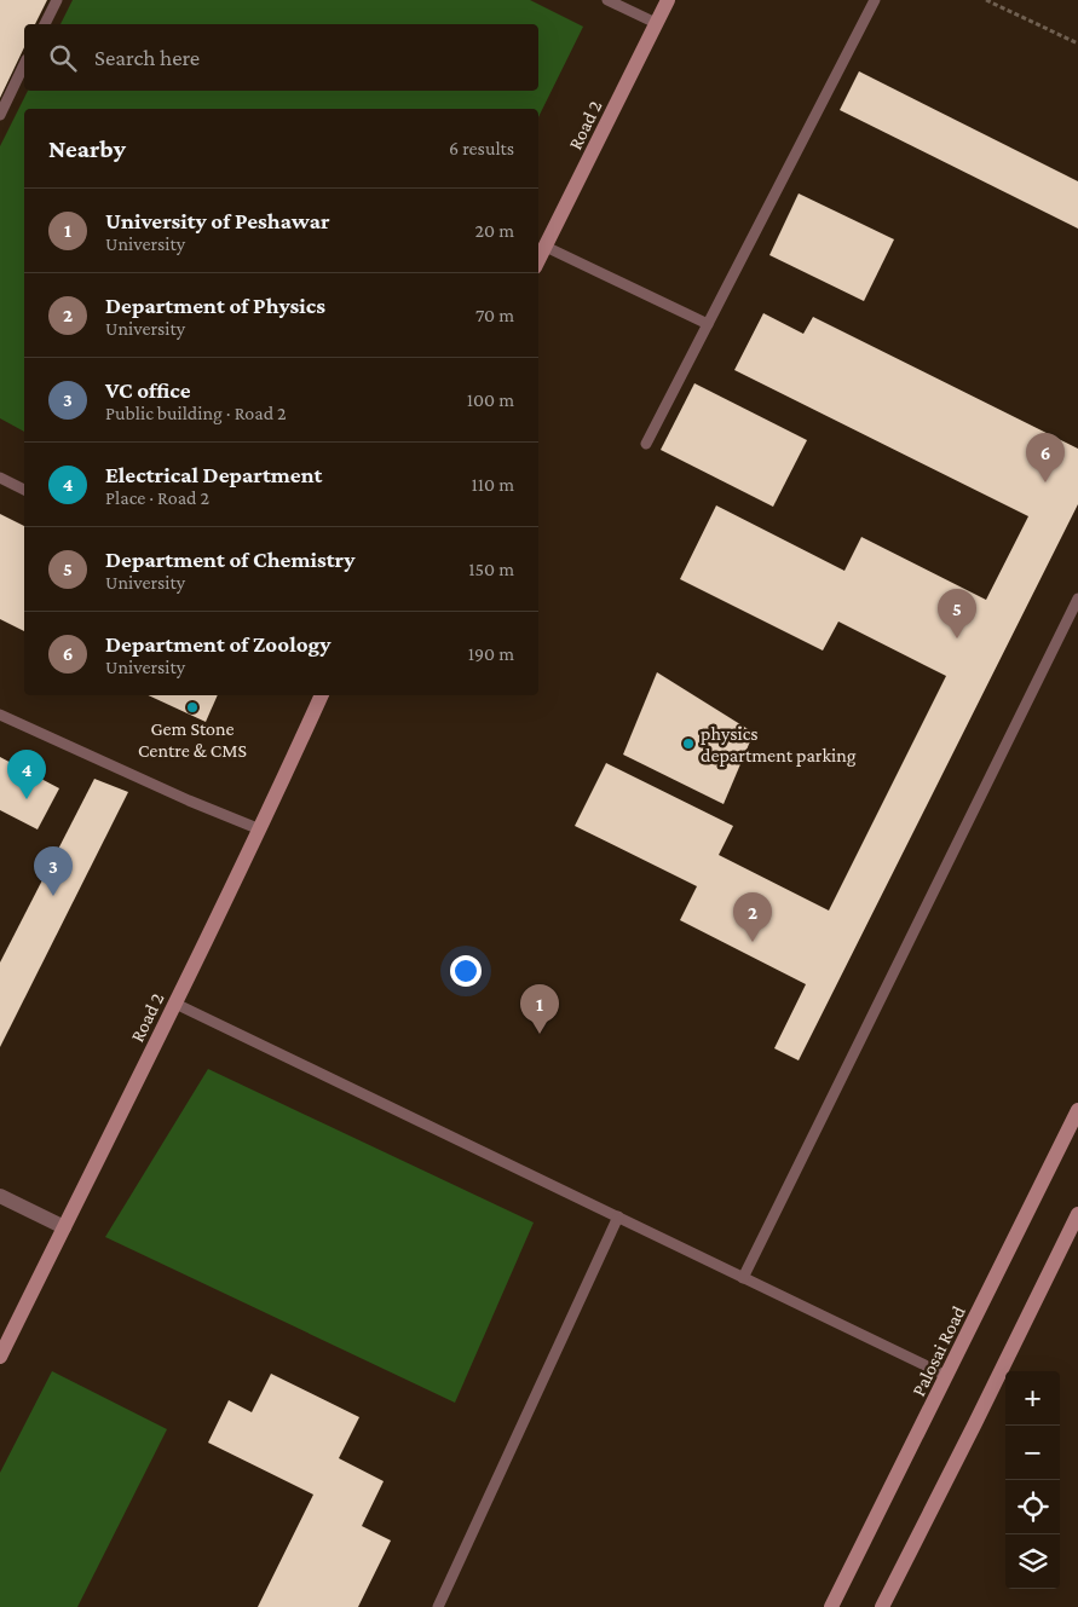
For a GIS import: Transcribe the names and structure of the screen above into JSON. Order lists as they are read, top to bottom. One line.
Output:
{"streets":{"street":["Road 2","Palosai Road"]},"places":["Gem Stone Centre & CMS","physics department parking"],"page":{"search":"Search here","heading":["Nearby","6 results"],"list":[{"mark":"1","name":"University of Peshawar","note":"University","value":"20 m"},{"mark":"2","name":"Department of Physics","note":"University","value":"70 m"},{"mark":"3","name":"VC office","note":"Public building · Road 2","value":"100 m"},{"mark":"4","name":"Electrical Department","note":"Place · Road 2","value":"110 m"},{"mark":"5","name":"Department of Chemistry","note":"University","value":"150 m"},{"mark":"6","name":"Department of Zoology","note":"University","value":"190 m"}],"pins":["6","5","4","3","2","1"],"map_buttons":["+","−"]}}
